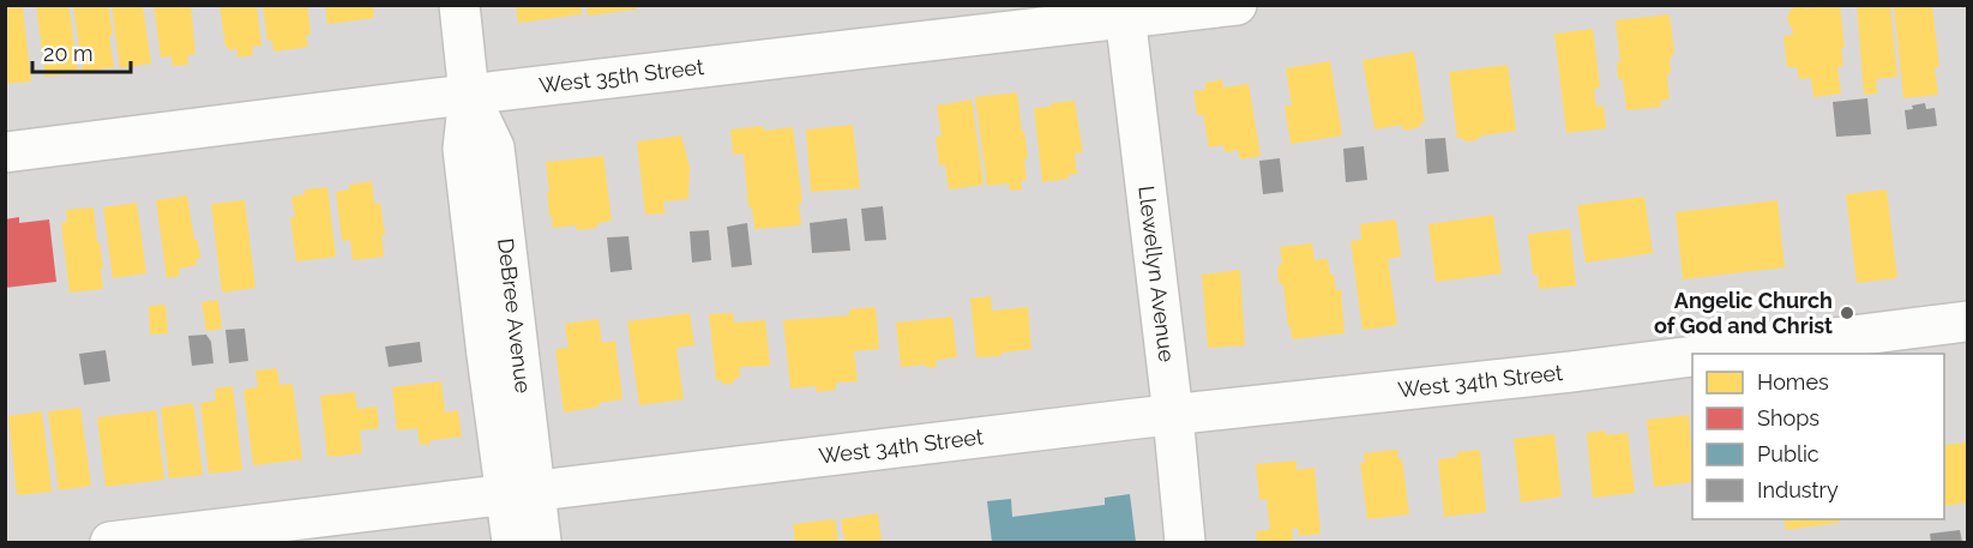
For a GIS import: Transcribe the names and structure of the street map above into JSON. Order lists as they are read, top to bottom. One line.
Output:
{"streets":{"street":["West 35th Street","Llewellyn Avenue","DeBree Avenue","West 34th Street"]},"crossings":[["West 35th Street","Llewellyn Avenue"],["West 35th Street","DeBree Avenue"],["Llewellyn Avenue","West 34th Street"],["DeBree Avenue","West 34th Street"]],"places":["Angelic Church of God and Christ"],"legend":["Homes","Shops","Public","Industry"],"scale_bar":"20 m"}
